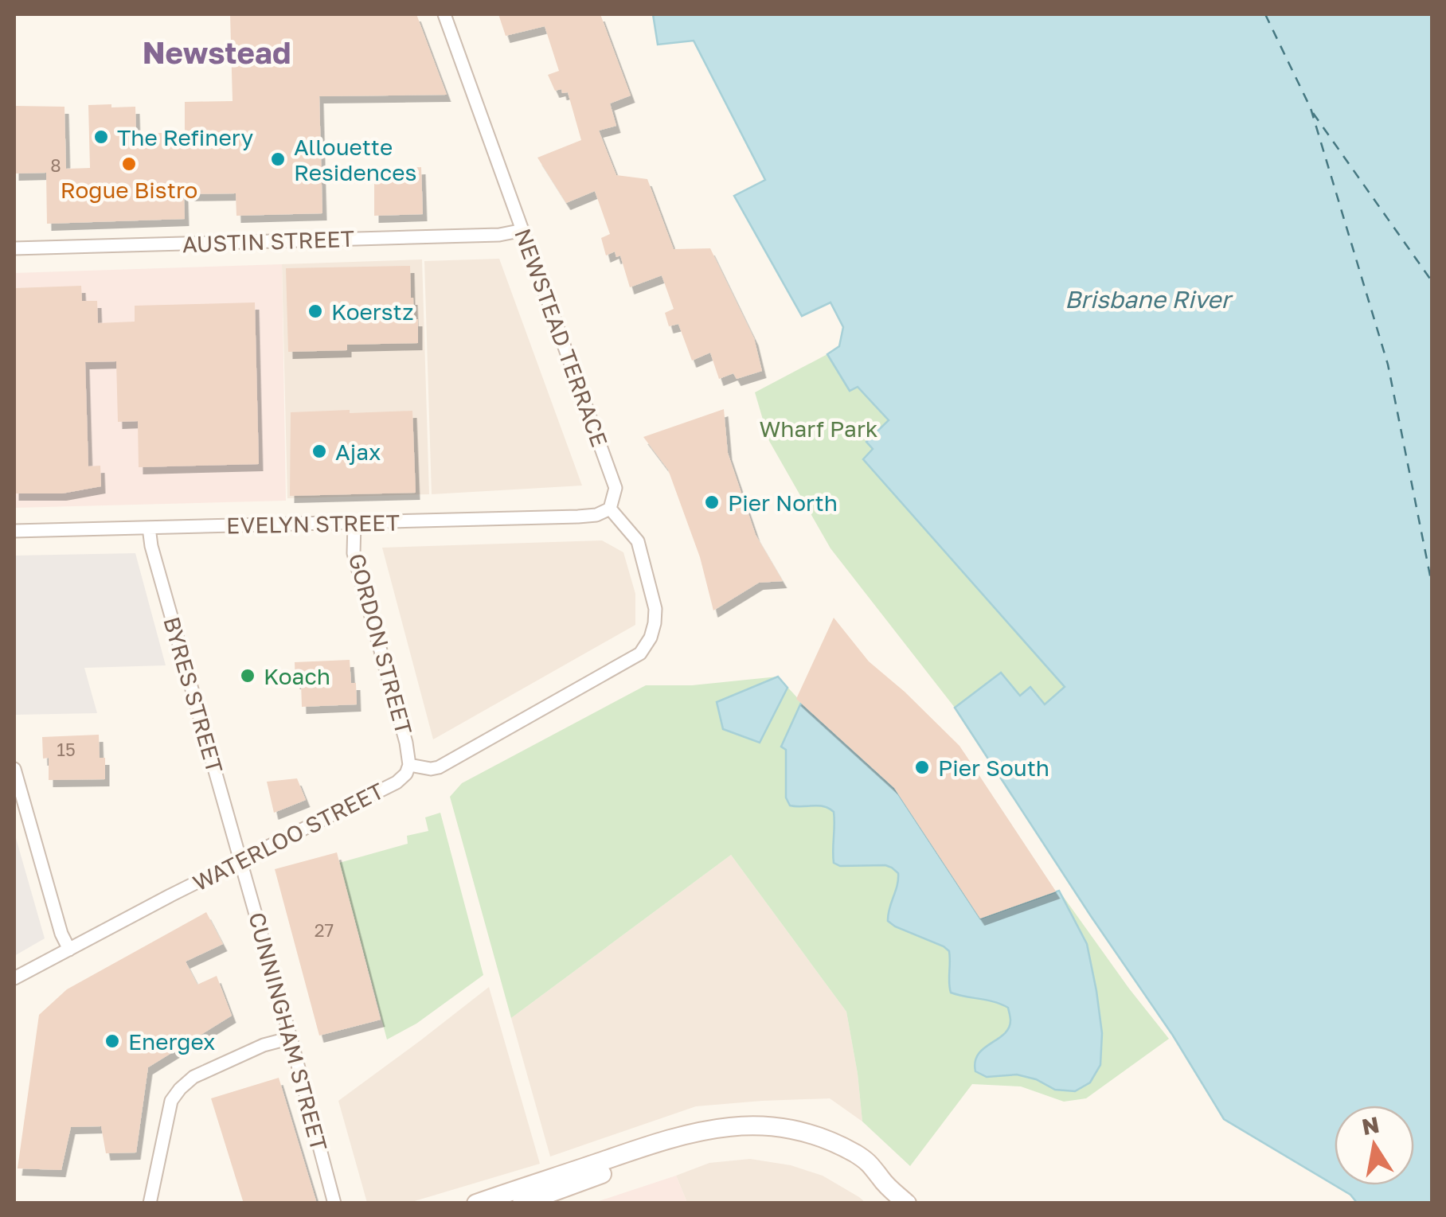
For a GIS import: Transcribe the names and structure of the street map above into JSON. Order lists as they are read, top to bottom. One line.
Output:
{"streets":{"street":["AUSTIN STREET","NEWSTEAD TERRACE","EVELYN STREET","GORDON STREET","BYRES STREET","WATERLOO STREET","CUNNINGHAM STREET"]},"crossings":[["AUSTIN STREET","NEWSTEAD TERRACE"],["NEWSTEAD TERRACE","EVELYN STREET"],["EVELYN STREET","GORDON STREET"],["EVELYN STREET","BYRES STREET"],["GORDON STREET","WATERLOO STREET"],["BYRES STREET","WATERLOO STREET"],["BYRES STREET","CUNNINGHAM STREET"],["WATERLOO STREET","CUNNINGHAM STREET"]],"districts":["Newstead"],"water":["Brisbane River"],"parks":["Wharf Park"],"places":["The Refinery","Allouette Residences","Rogue Bistro","Koerstz","Ajax","Pier North","Koach","Pier South","Energex"],"house_numbers":["8","15","27"],"north":"top"}
